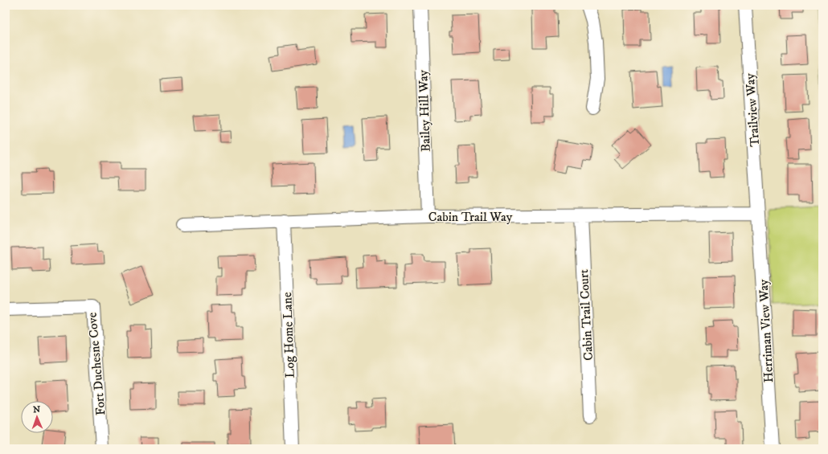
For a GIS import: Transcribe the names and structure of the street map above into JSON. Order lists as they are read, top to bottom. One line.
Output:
{"streets":{"street":["Trailview Way","Bailey Hill Way","Cabin Trail Way","Cabin Trail Court","Herriman View Way","Log Home Lane","Fort Duchesne Cove"]},"crossings":[["Trailview Way","Cabin Trail Way"],["Trailview Way","Herriman View Way"],["Bailey Hill Way","Cabin Trail Way"],["Cabin Trail Way","Cabin Trail Court"],["Cabin Trail Way","Herriman View Way"],["Cabin Trail Way","Log Home Lane"]],"north":"top"}
